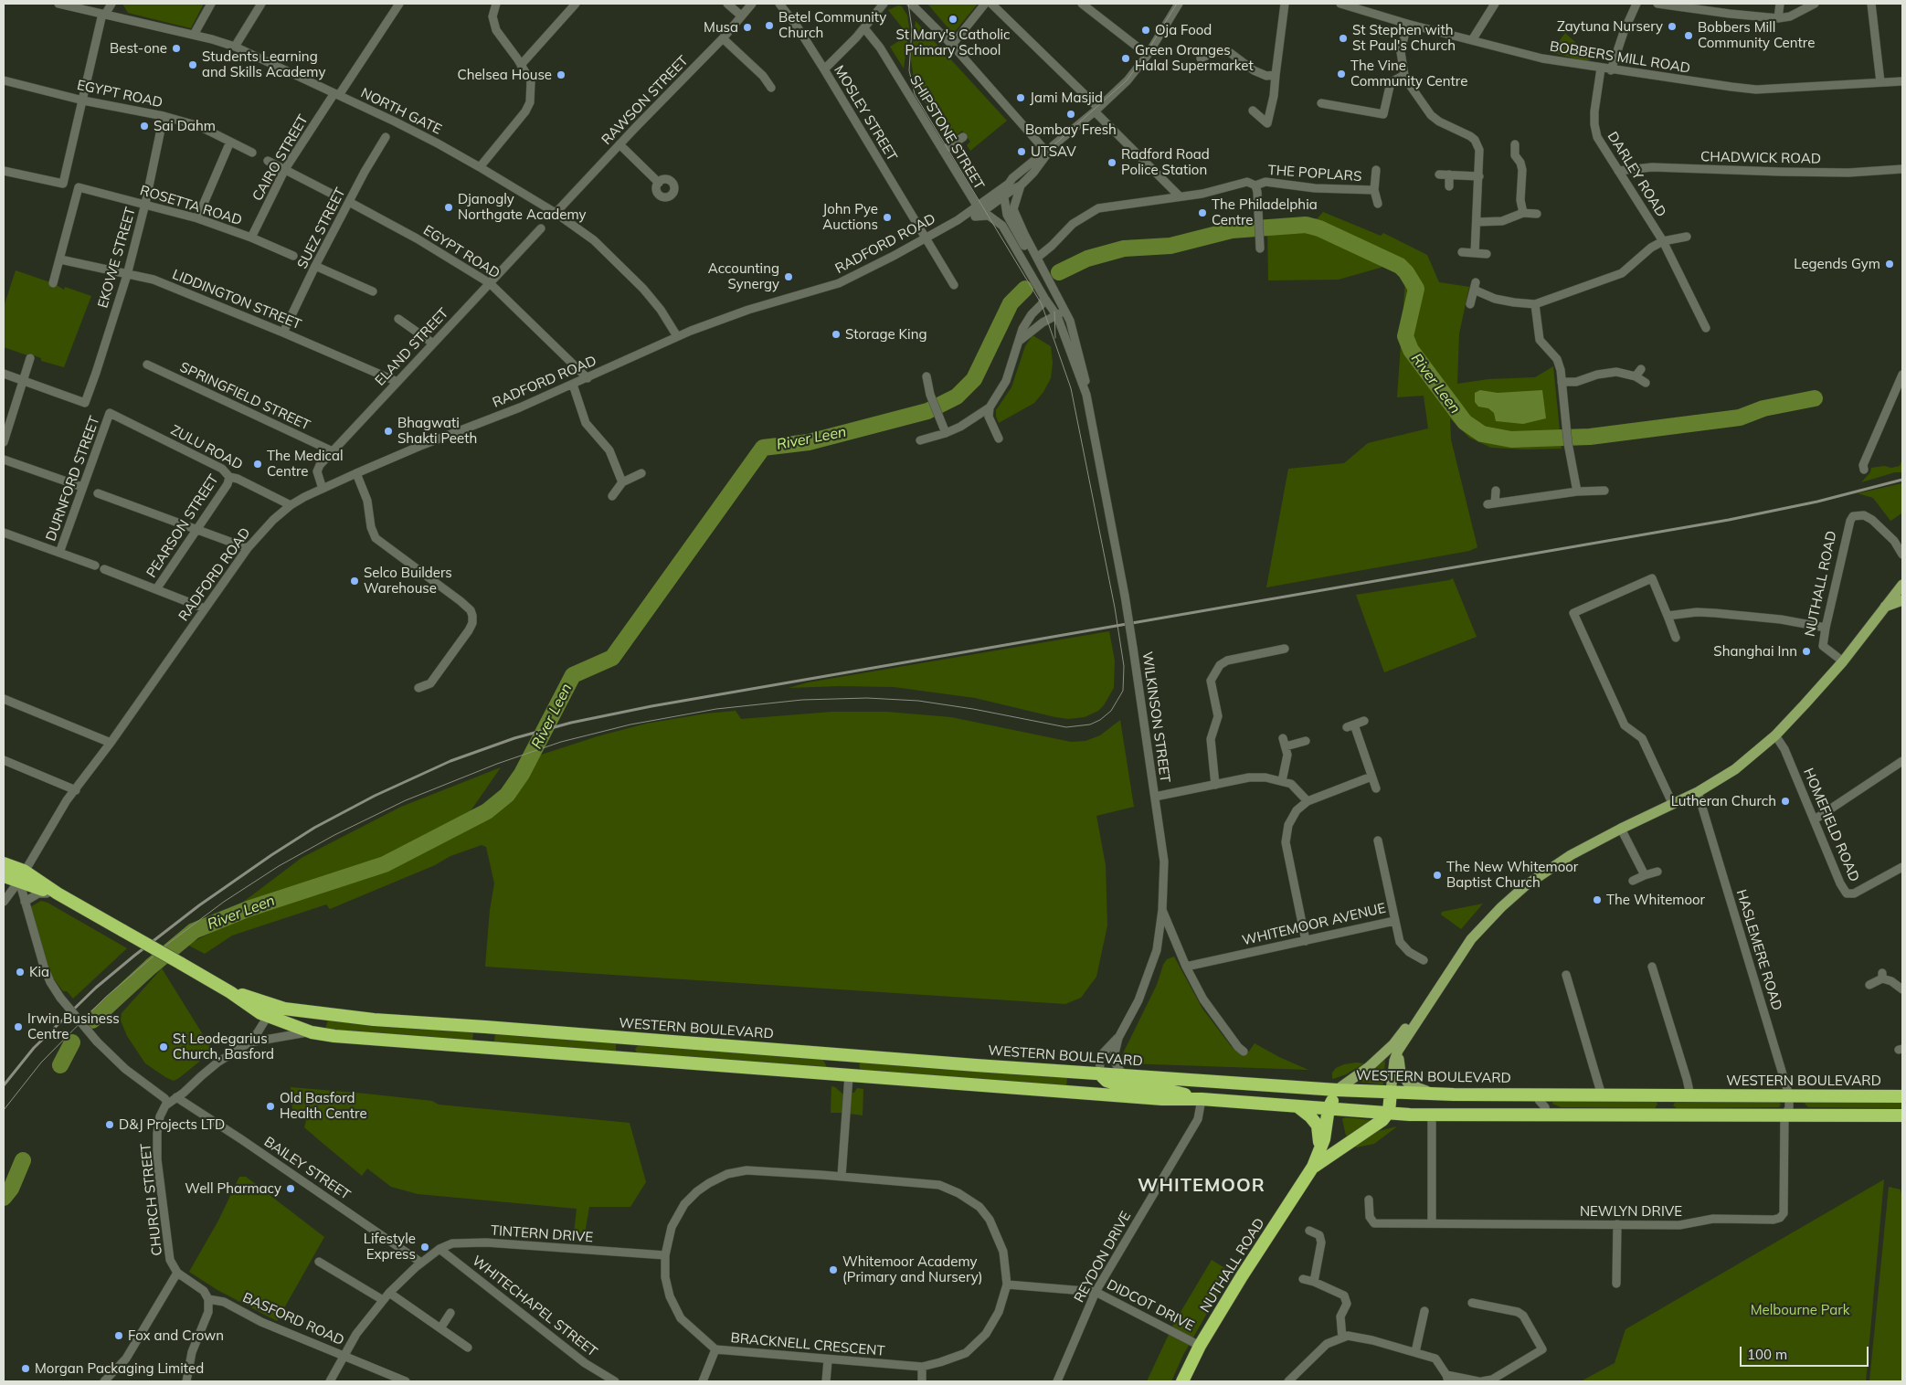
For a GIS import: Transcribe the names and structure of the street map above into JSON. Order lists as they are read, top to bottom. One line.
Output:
{"streets":{"highway":["NUTHALL ROAD","WESTERN BOULEVARD"],"street":["BOBBERS MILL ROAD","EGYPT ROAD","RAWSON STREET","NORTH GATE","MOSLEY STREET","SHIPSTONE STREET","CAIRO STREET","CHADWICK ROAD","THE POPLARS","DARLEY ROAD","ROSETTA ROAD","SUEZ STREET","RADFORD ROAD","EKOWE STREET","LIDDINGTON STREET","ELAND STREET","SPRINGFIELD STREET","ZULU ROAD","DURNFORD STREET","PEARSON STREET","WILKINSON STREET","HOMEFIELD ROAD","WHITEMOOR AVENUE","HASLEMERE ROAD","BAILEY STREET","CHURCH STREET","NEWLYN DRIVE","TINTERN DRIVE","REYDON DRIVE","DIDCOT DRIVE","WHITECHAPEL STREET","BASFORD ROAD","BRACKNELL CRESCENT"]},"crossings":[["BOBBERS MILL ROAD","DARLEY ROAD"],["EGYPT ROAD","SUEZ STREET"],["EGYPT ROAD","RADFORD ROAD"],["EGYPT ROAD","EKOWE STREET"],["EGYPT ROAD","ELAND STREET"],["RAWSON STREET","NORTH GATE"],["NORTH GATE","CAIRO STREET"],["NORTH GATE","RADFORD ROAD"],["MOSLEY STREET","RADFORD ROAD"],["SHIPSTONE STREET","RADFORD ROAD"],["CAIRO STREET","ROSETTA ROAD"],["CHADWICK ROAD","DARLEY ROAD"],["THE POPLARS","WILKINSON STREET"],["ROSETTA ROAD","EKOWE STREET"],["ROSETTA ROAD","LIDDINGTON STREET"],["SUEZ STREET","LIDDINGTON STREET"],["RADFORD ROAD","ELAND STREET"],["RADFORD ROAD","ZULU ROAD"],["RADFORD ROAD","WILKINSON STREET"],["RADFORD ROAD","WESTERN BOULEVARD"],["EKOWE STREET","LIDDINGTON STREET"],["LIDDINGTON STREET","ELAND STREET"],["ELAND STREET","SPRINGFIELD STREET"],["ZULU ROAD","DURNFORD STREET"],["ZULU ROAD","PEARSON STREET"],["NUTHALL ROAD","WESTERN BOULEVARD"],["NUTHALL ROAD","DIDCOT DRIVE"],["WILKINSON STREET","WESTERN BOULEVARD"],["HASLEMERE ROAD","WESTERN BOULEVARD"],["WESTERN BOULEVARD","BAILEY STREET"],["WESTERN BOULEVARD","NEWLYN DRIVE"],["WESTERN BOULEVARD","REYDON DRIVE"],["BAILEY STREET","TINTERN DRIVE"],["TINTERN DRIVE","WHITECHAPEL STREET"],["TINTERN DRIVE","BASFORD ROAD"],["TINTERN DRIVE","BRACKNELL CRESCENT"],["REYDON DRIVE","DIDCOT DRIVE"],["DIDCOT DRIVE","BRACKNELL CRESCENT"]],"districts":["WHITEMOOR"],"water":["River Leen"],"parks":["Melbourne Park"],"places":["St Mary's Catholic Primary School","Betel Community Church","Zaytuna Nursery","Musa","Oja Food","Bobbers Mill Community Centre","St Stephen with St Paul's Church","Best-one","Green Oranges Halal Supermarket","Students Learning and Skills Academy","The Vine Community Centre","Chelsea House","Jami Masjid","Bombay Fresh","Sai Dahm","UTSAV","Radford Road Police Station","Djanogly Northgate Academy","The Philadelphia Centre","John Pye Auctions","Legends Gym","Accounting Synergy","Storage King","Bhagwati Shakti Peeth","The Medical Centre","Selco Builders Warehouse","Shanghai Inn","Lutheran Church","The New Whitemoor Baptist Church","The Whitemoor","Kia","Irwin Business Centre","St Leodegarius Church, Basford","Old Basford Health Centre","D&J Projects LTD","Well Pharmacy","Lifestyle Express","Whitemoor Academy (Primary and Nursery)","Fox and Crown","Morgan Packaging Limited"],"scale_bar":"100 m"}
